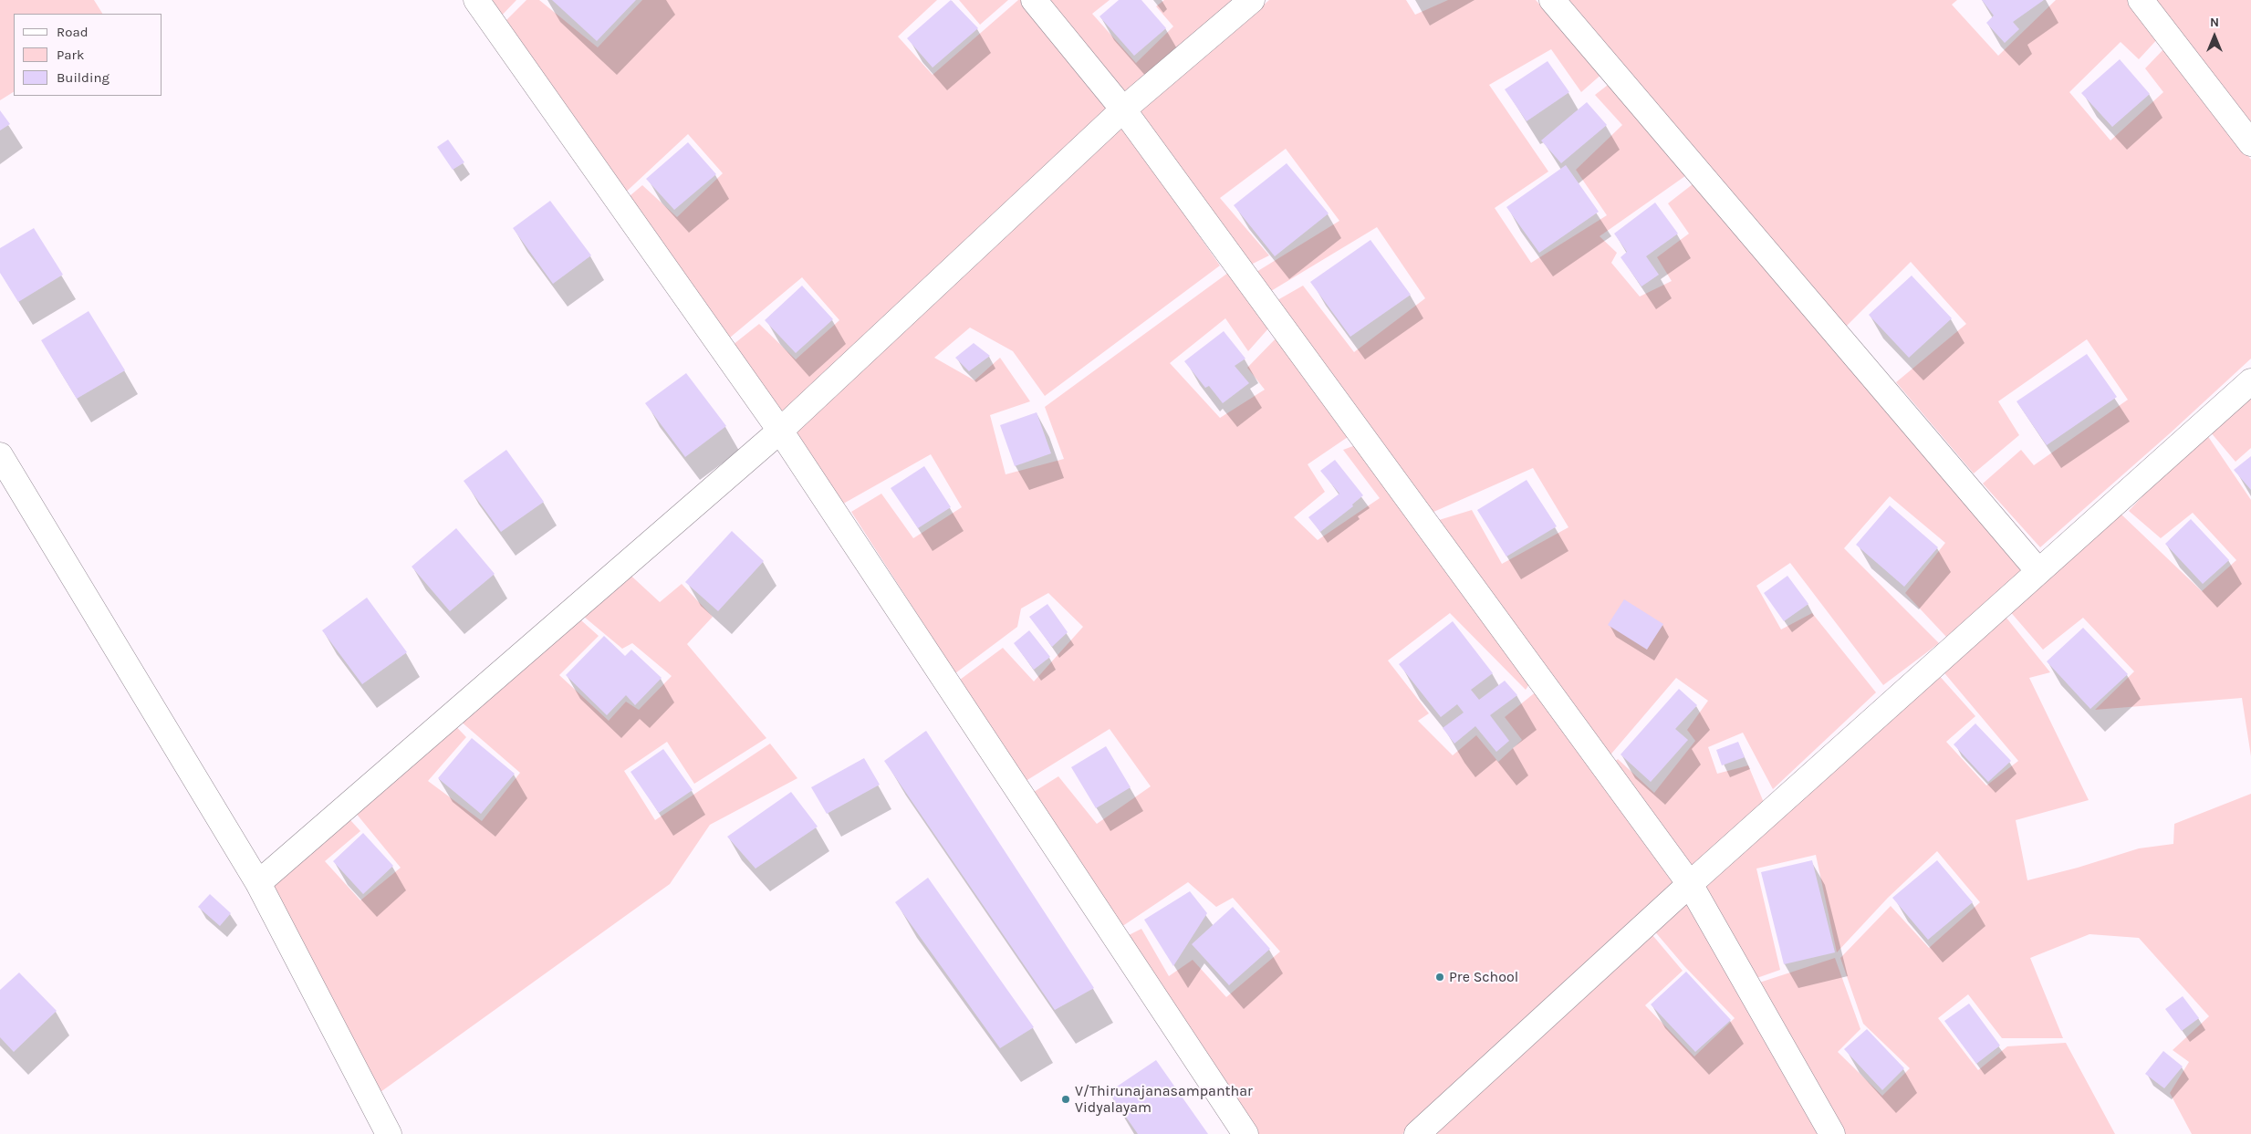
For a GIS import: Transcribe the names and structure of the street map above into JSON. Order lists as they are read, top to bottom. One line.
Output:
{"places":["Pre School","V/Thirunajanasampanthar Vidyalayam"],"legend":["Road","Park","Building"],"north":"top"}
